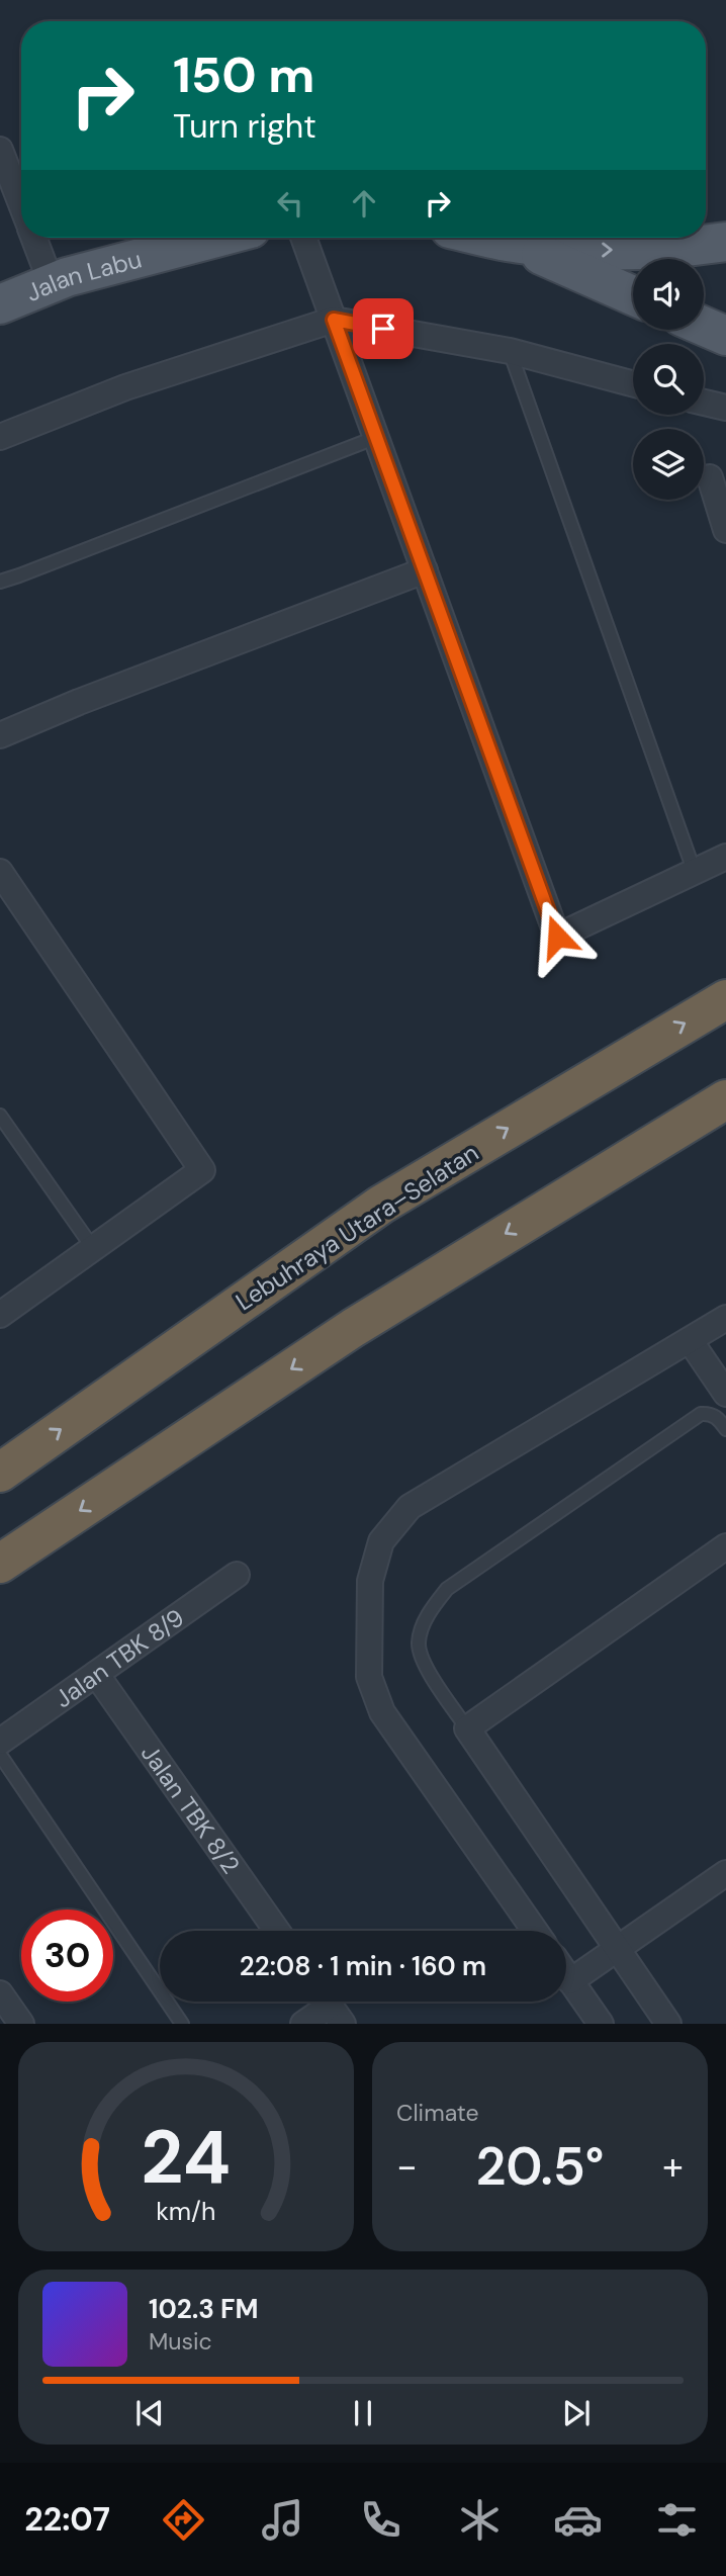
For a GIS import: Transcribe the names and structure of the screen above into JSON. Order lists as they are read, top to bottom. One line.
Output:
{"streets":{"highway":["Lebuhraya Utara–Selatan"],"main road":["Jalan Labu"],"street":["Jalan TBK 8/9","Jalan TBK 8/2"]},"crossings":[["Jalan TBK 8/9","Jalan TBK 8/2"]],"page":{"turn":["150 m","Turn right"],"limit":"30","trip":"22:08 · 1 min · 160 m","tile":"Climate","heat":["−","20.5°","+"],"song":["102.3 FM","Music"],"tabs":"22:07","gauge":["24","km/h"]}}
